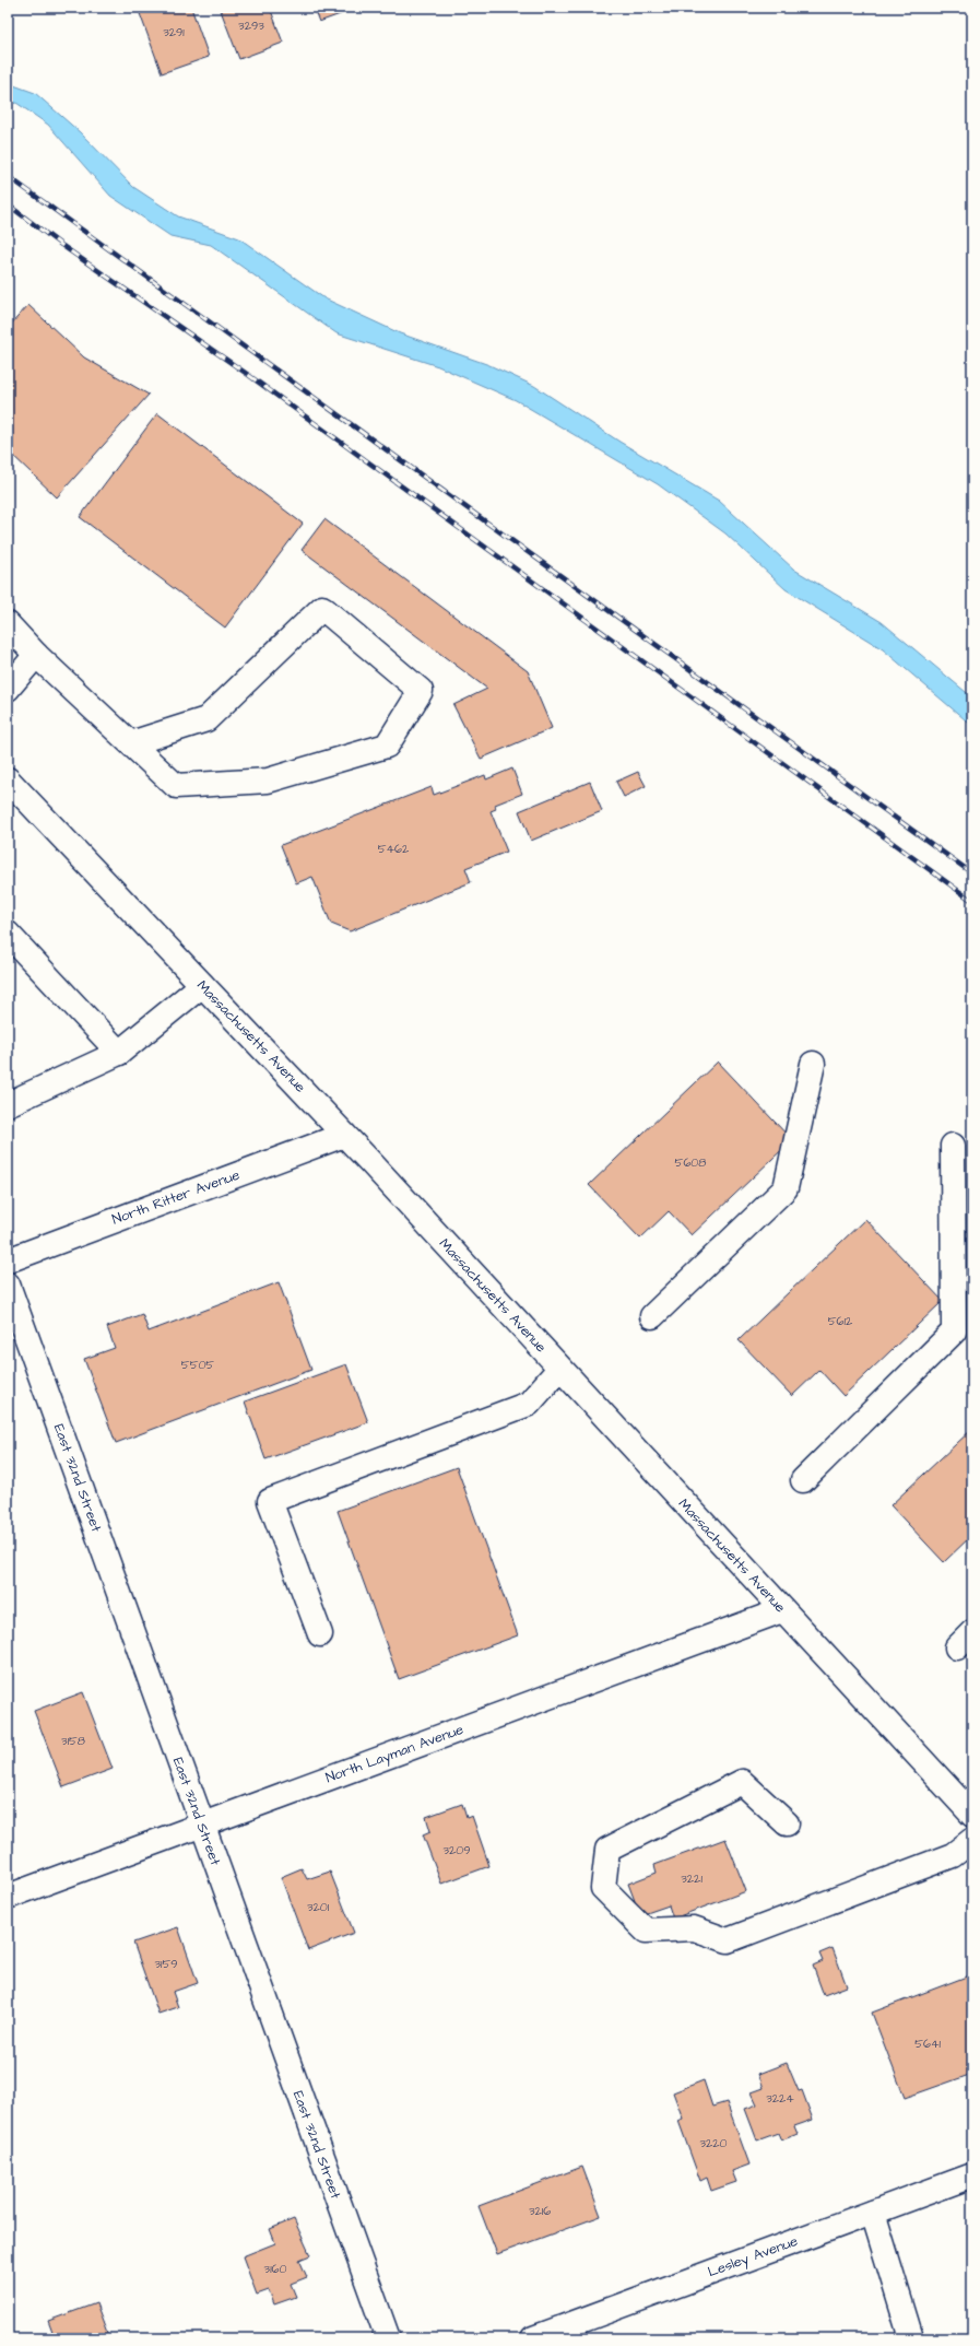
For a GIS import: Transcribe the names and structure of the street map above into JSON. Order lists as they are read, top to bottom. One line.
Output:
{"streets":{"street":["Massachusetts Avenue","North Ritter Avenue","East 32nd Street","North Layman Avenue","Lesley Avenue"]},"crossings":[["Massachusetts Avenue","North Ritter Avenue"],["Massachusetts Avenue","North Layman Avenue"],["East 32nd Street","North Layman Avenue"]],"house_numbers":["3293","3291","5462","5608","5612","5505","3158","3209","3221","3201","3159","5641","3224","3220","3216","3160"]}
